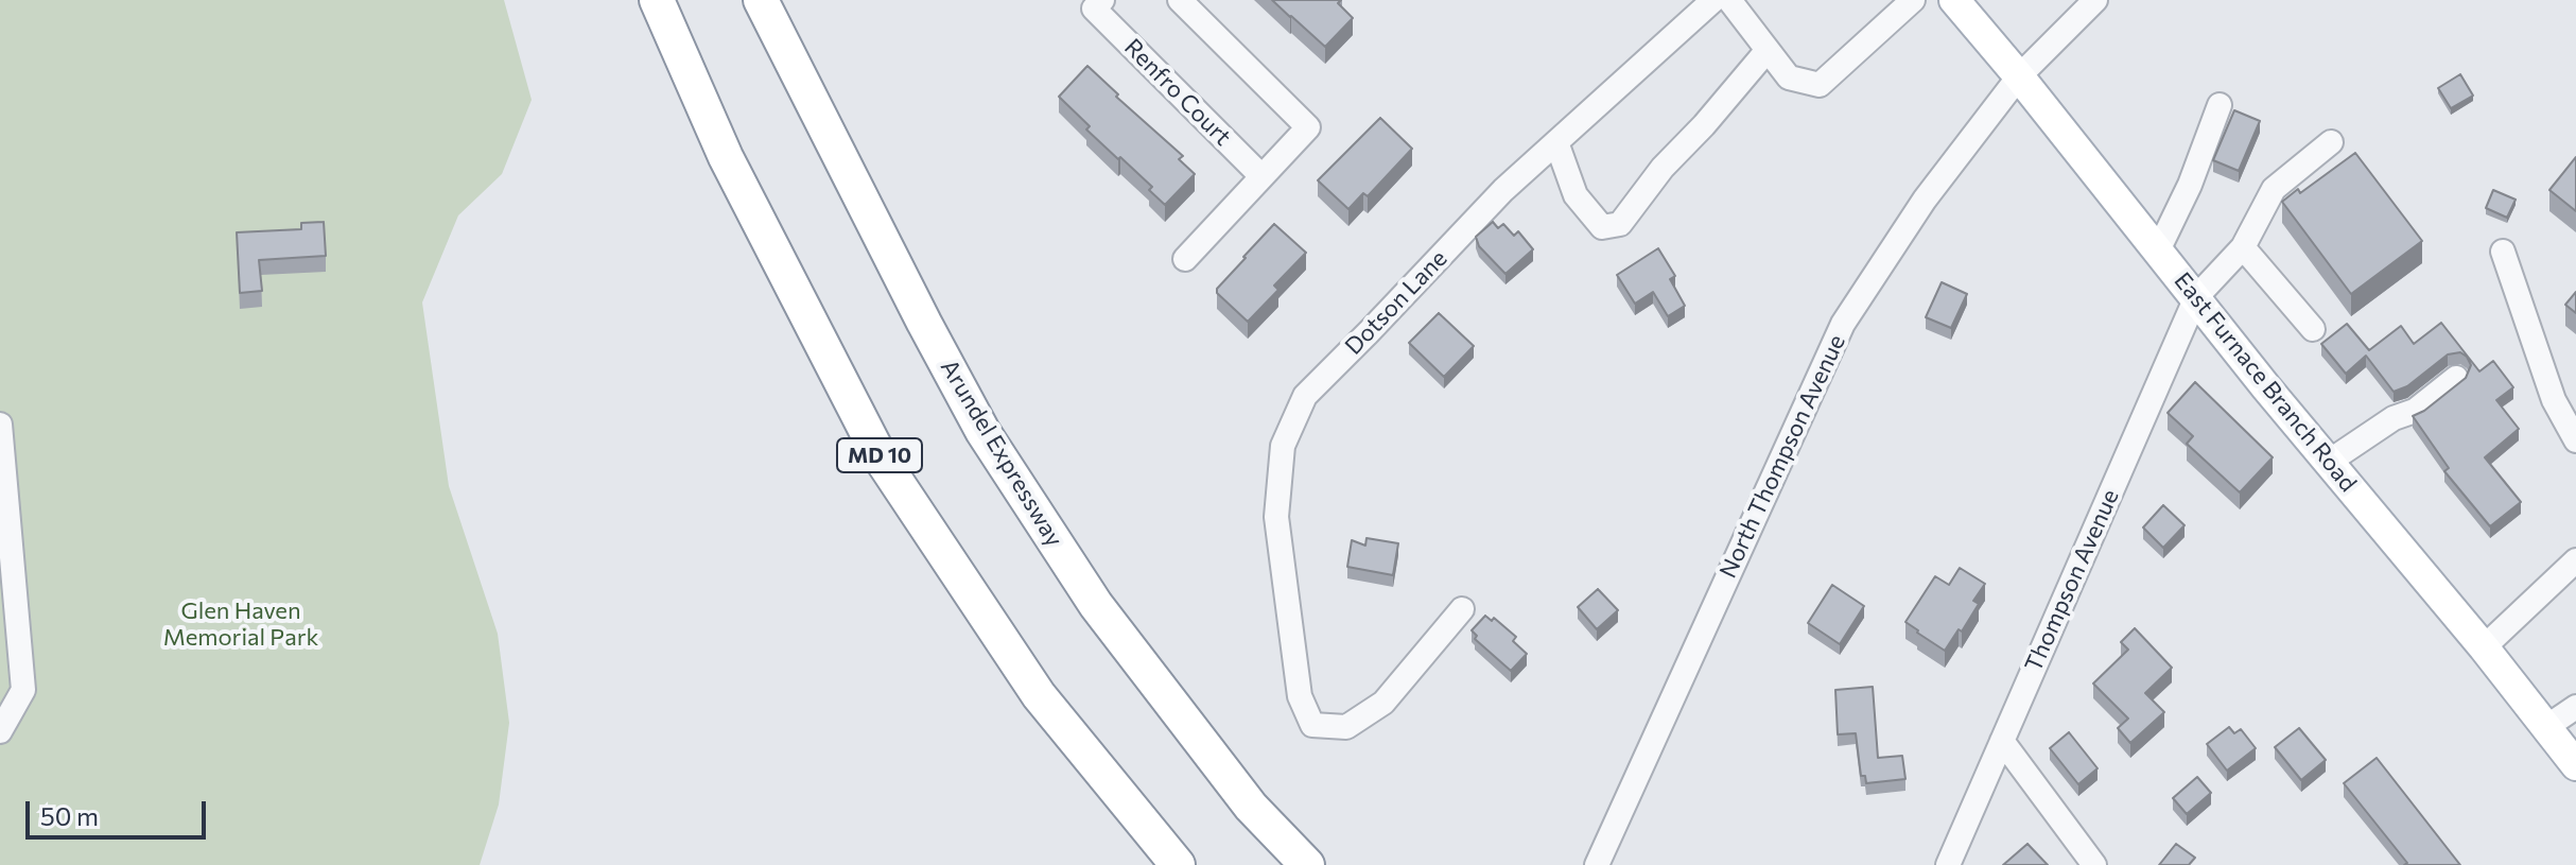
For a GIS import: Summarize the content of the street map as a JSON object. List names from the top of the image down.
{
  "streets": {
    "highway": ["Arundel Expressway", "MD 10"],
    "main road": ["East Furnace Branch Road"],
    "street": [
      "Renfro Court",
      "Dotson Lane",
      "North Thompson Avenue",
      "Thompson Avenue"
    ]
  },
  "crossings": [
    ["East Furnace Branch Road", "North Thompson Avenue"],
    ["East Furnace Branch Road", "Thompson Avenue"]
  ],
  "parks": ["Glen Haven Memorial Park"],
  "scale_bar": "50 m"
}
